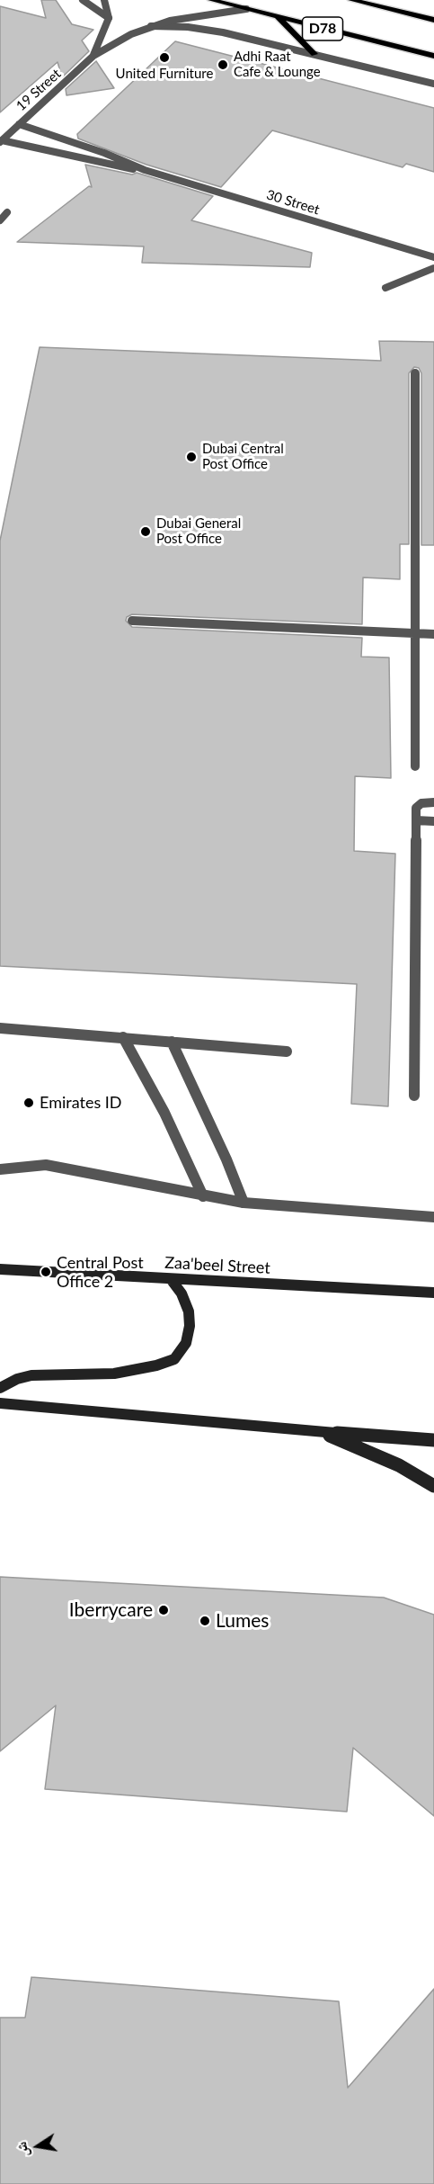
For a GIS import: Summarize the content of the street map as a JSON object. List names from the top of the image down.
{
  "streets": {
    "main road": ["D78", "Zaa'beel Street"],
    "street": ["19 Street", "30 Street"]
  },
  "crossings": [
    ["D78", "19 Street"],
    ["19 Street", "30 Street"]
  ],
  "places": [
    "United Furniture",
    "Adhi Raat Cafe & Lounge",
    "Dubai Central Post Office",
    "Dubai General Post Office",
    "Emirates ID",
    "Central Post Office 2",
    "Iberrycare",
    "Lumes"
  ],
  "north": "left"
}
